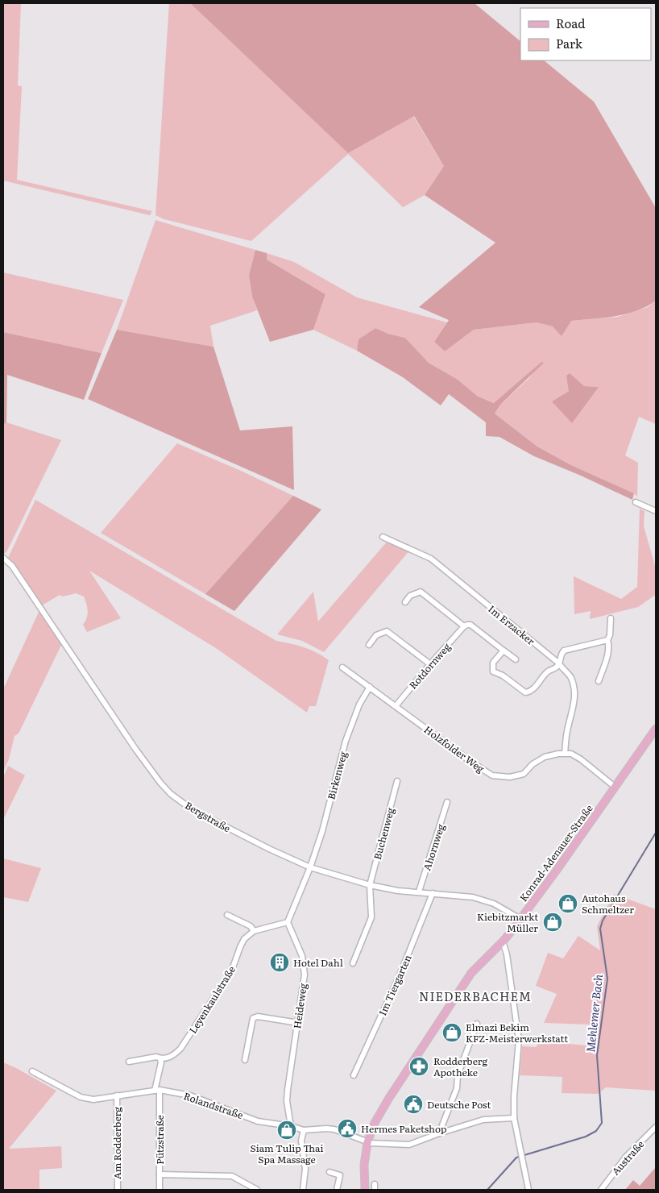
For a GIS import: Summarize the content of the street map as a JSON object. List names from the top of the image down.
{
  "streets": {
    "main road": ["Konrad-Adenauer-Straße"],
    "street": [
      "Im Erzacker",
      "Rotdornweg",
      "Holzfolder Weg",
      "Birkenweg",
      "Bergstraße",
      "Buchenweg",
      "Ahornweg",
      "Im Tiergarten",
      "Leyenkaulstraße",
      "Heideweg",
      "Rolandstraße",
      "Pützstraße",
      "Am Rodderberg",
      "Austraße"
    ]
  },
  "crossings": [
    ["Im Erzacker", "Holzfolder Weg"],
    ["Rotdornweg", "Holzfolder Weg"],
    ["Holzfolder Weg", "Birkenweg"],
    ["Birkenweg", "Bergstraße"],
    ["Bergstraße", "Buchenweg"],
    ["Bergstraße", "Ahornweg"],
    ["Bergstraße", "Konrad-Adenauer-Straße"],
    ["Bergstraße", "Im Tiergarten"],
    ["Heideweg", "Rolandstraße"],
    ["Rolandstraße", "Pützstraße"],
    ["Rolandstraße", "Am Rodderberg"]
  ],
  "districts": ["NIEDERBACHEM"],
  "water": ["Mehlemer Bach"],
  "places": {
    "shop": [
      "Autohaus Schmeltzer",
      "Kiebitzmarkt Müller",
      "Elmazi Bekim KFZ-Meisterwerkstatt",
      "Siam Tulip Thai Spa Massage"
    ],
    "building": ["Hotel Dahl"],
    "pharmacy": ["Rodderberg Apotheke"],
    "public building": ["Deutsche Post", "Hermes Paketshop"]
  },
  "legend": ["Road", "Park"]
}
